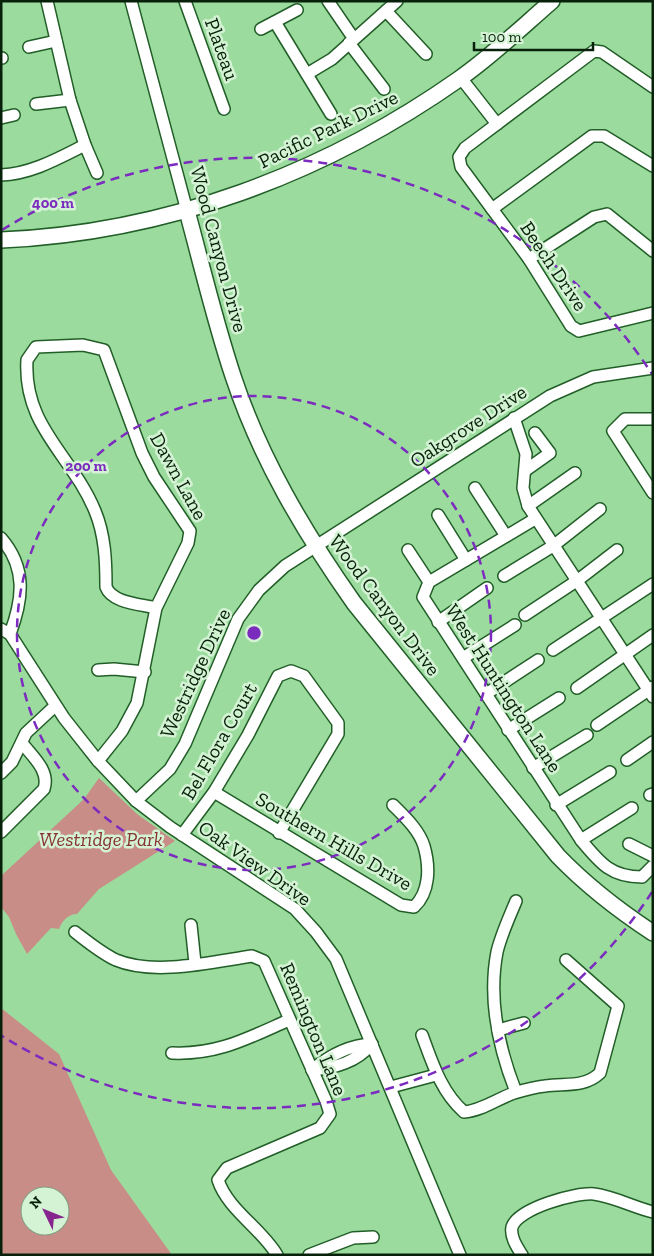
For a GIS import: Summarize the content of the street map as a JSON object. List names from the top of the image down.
{
  "streets": {
    "main road": ["Pacific Park Drive", "Wood Canyon Drive"],
    "street": [
      "Plateau",
      "Beech Drive",
      "Oakgrove Drive",
      "Dawn Lane",
      "Westridge Drive",
      "West Huntington Lane",
      "Bel Flora Court",
      "Southern Hills Drive",
      "Oak View Drive",
      "Remington Lane"
    ]
  },
  "crossings": [
    ["Pacific Park Drive", "Wood Canyon Drive"],
    ["Wood Canyon Drive", "Oakgrove Drive"],
    ["Wood Canyon Drive", "Westridge Drive"],
    ["Oakgrove Drive", "Westridge Drive"],
    ["Dawn Lane", "Oak View Drive"],
    ["Westridge Drive", "Oak View Drive"],
    ["Bel Flora Court", "Southern Hills Drive"],
    ["Bel Flora Court", "Oak View Drive"]
  ],
  "parks": ["Westridge Park"],
  "scale_bar": "100 m",
  "north": "top left",
  "rings": ["400 m", "200 m"]
}
